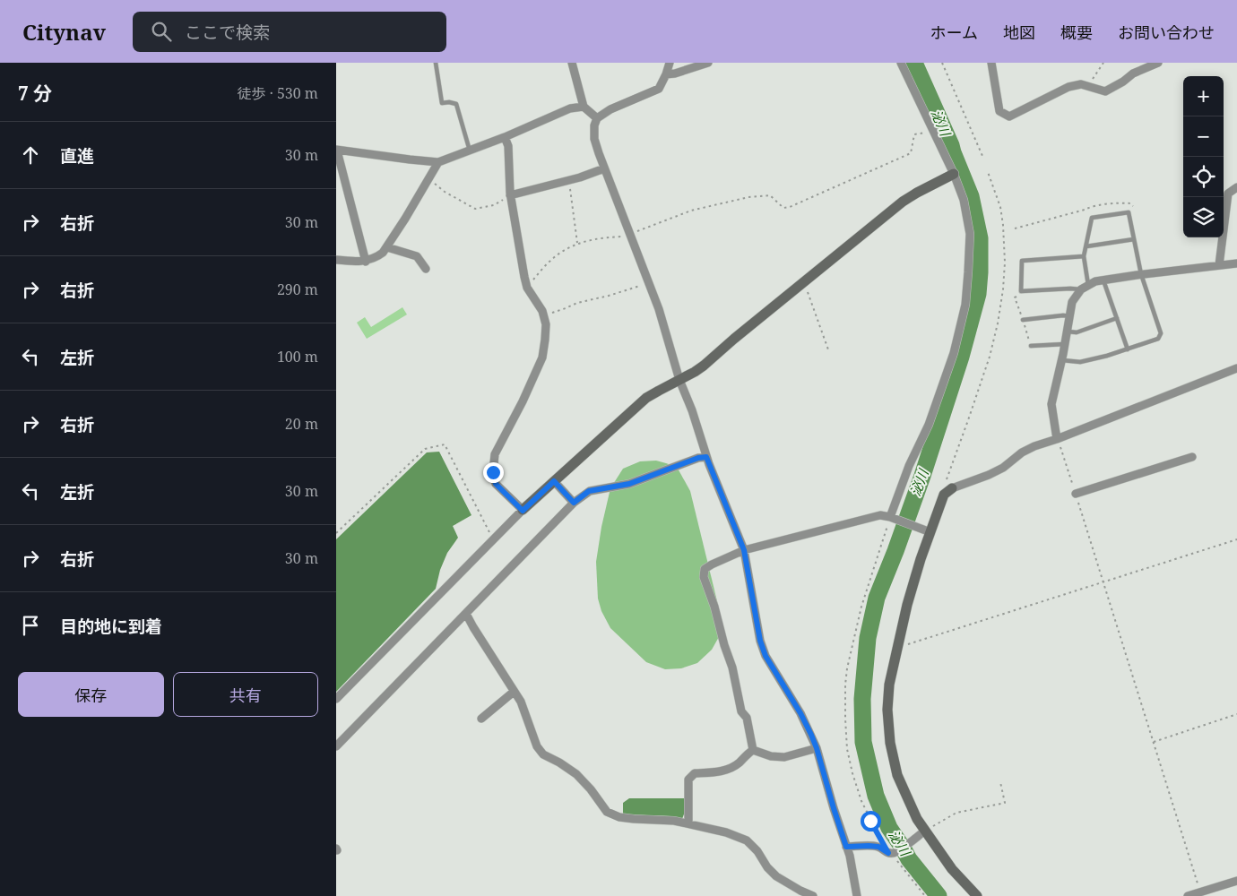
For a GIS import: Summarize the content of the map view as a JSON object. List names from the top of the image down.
{
  "water": ["泌川"],
  "page": {
    "header": "Citynav",
    "search": "ここで検索",
    "nav": [
      "ホーム",
      "地図",
      "概要",
      "お問い合わせ"
    ],
    "heading": ["7 分", "徒歩 · 530 m"],
    "map_buttons": ["+", "−"],
    "list": [
      ["直進", "30 m"],
      ["右折", "30 m"],
      ["右折", "290 m"],
      ["左折", "100 m"],
      ["右折", "20 m"],
      ["左折", "30 m"],
      ["右折", "30 m"],
      "目的地に到着"
    ],
    "buttons": ["保存", "共有"]
  }
}
